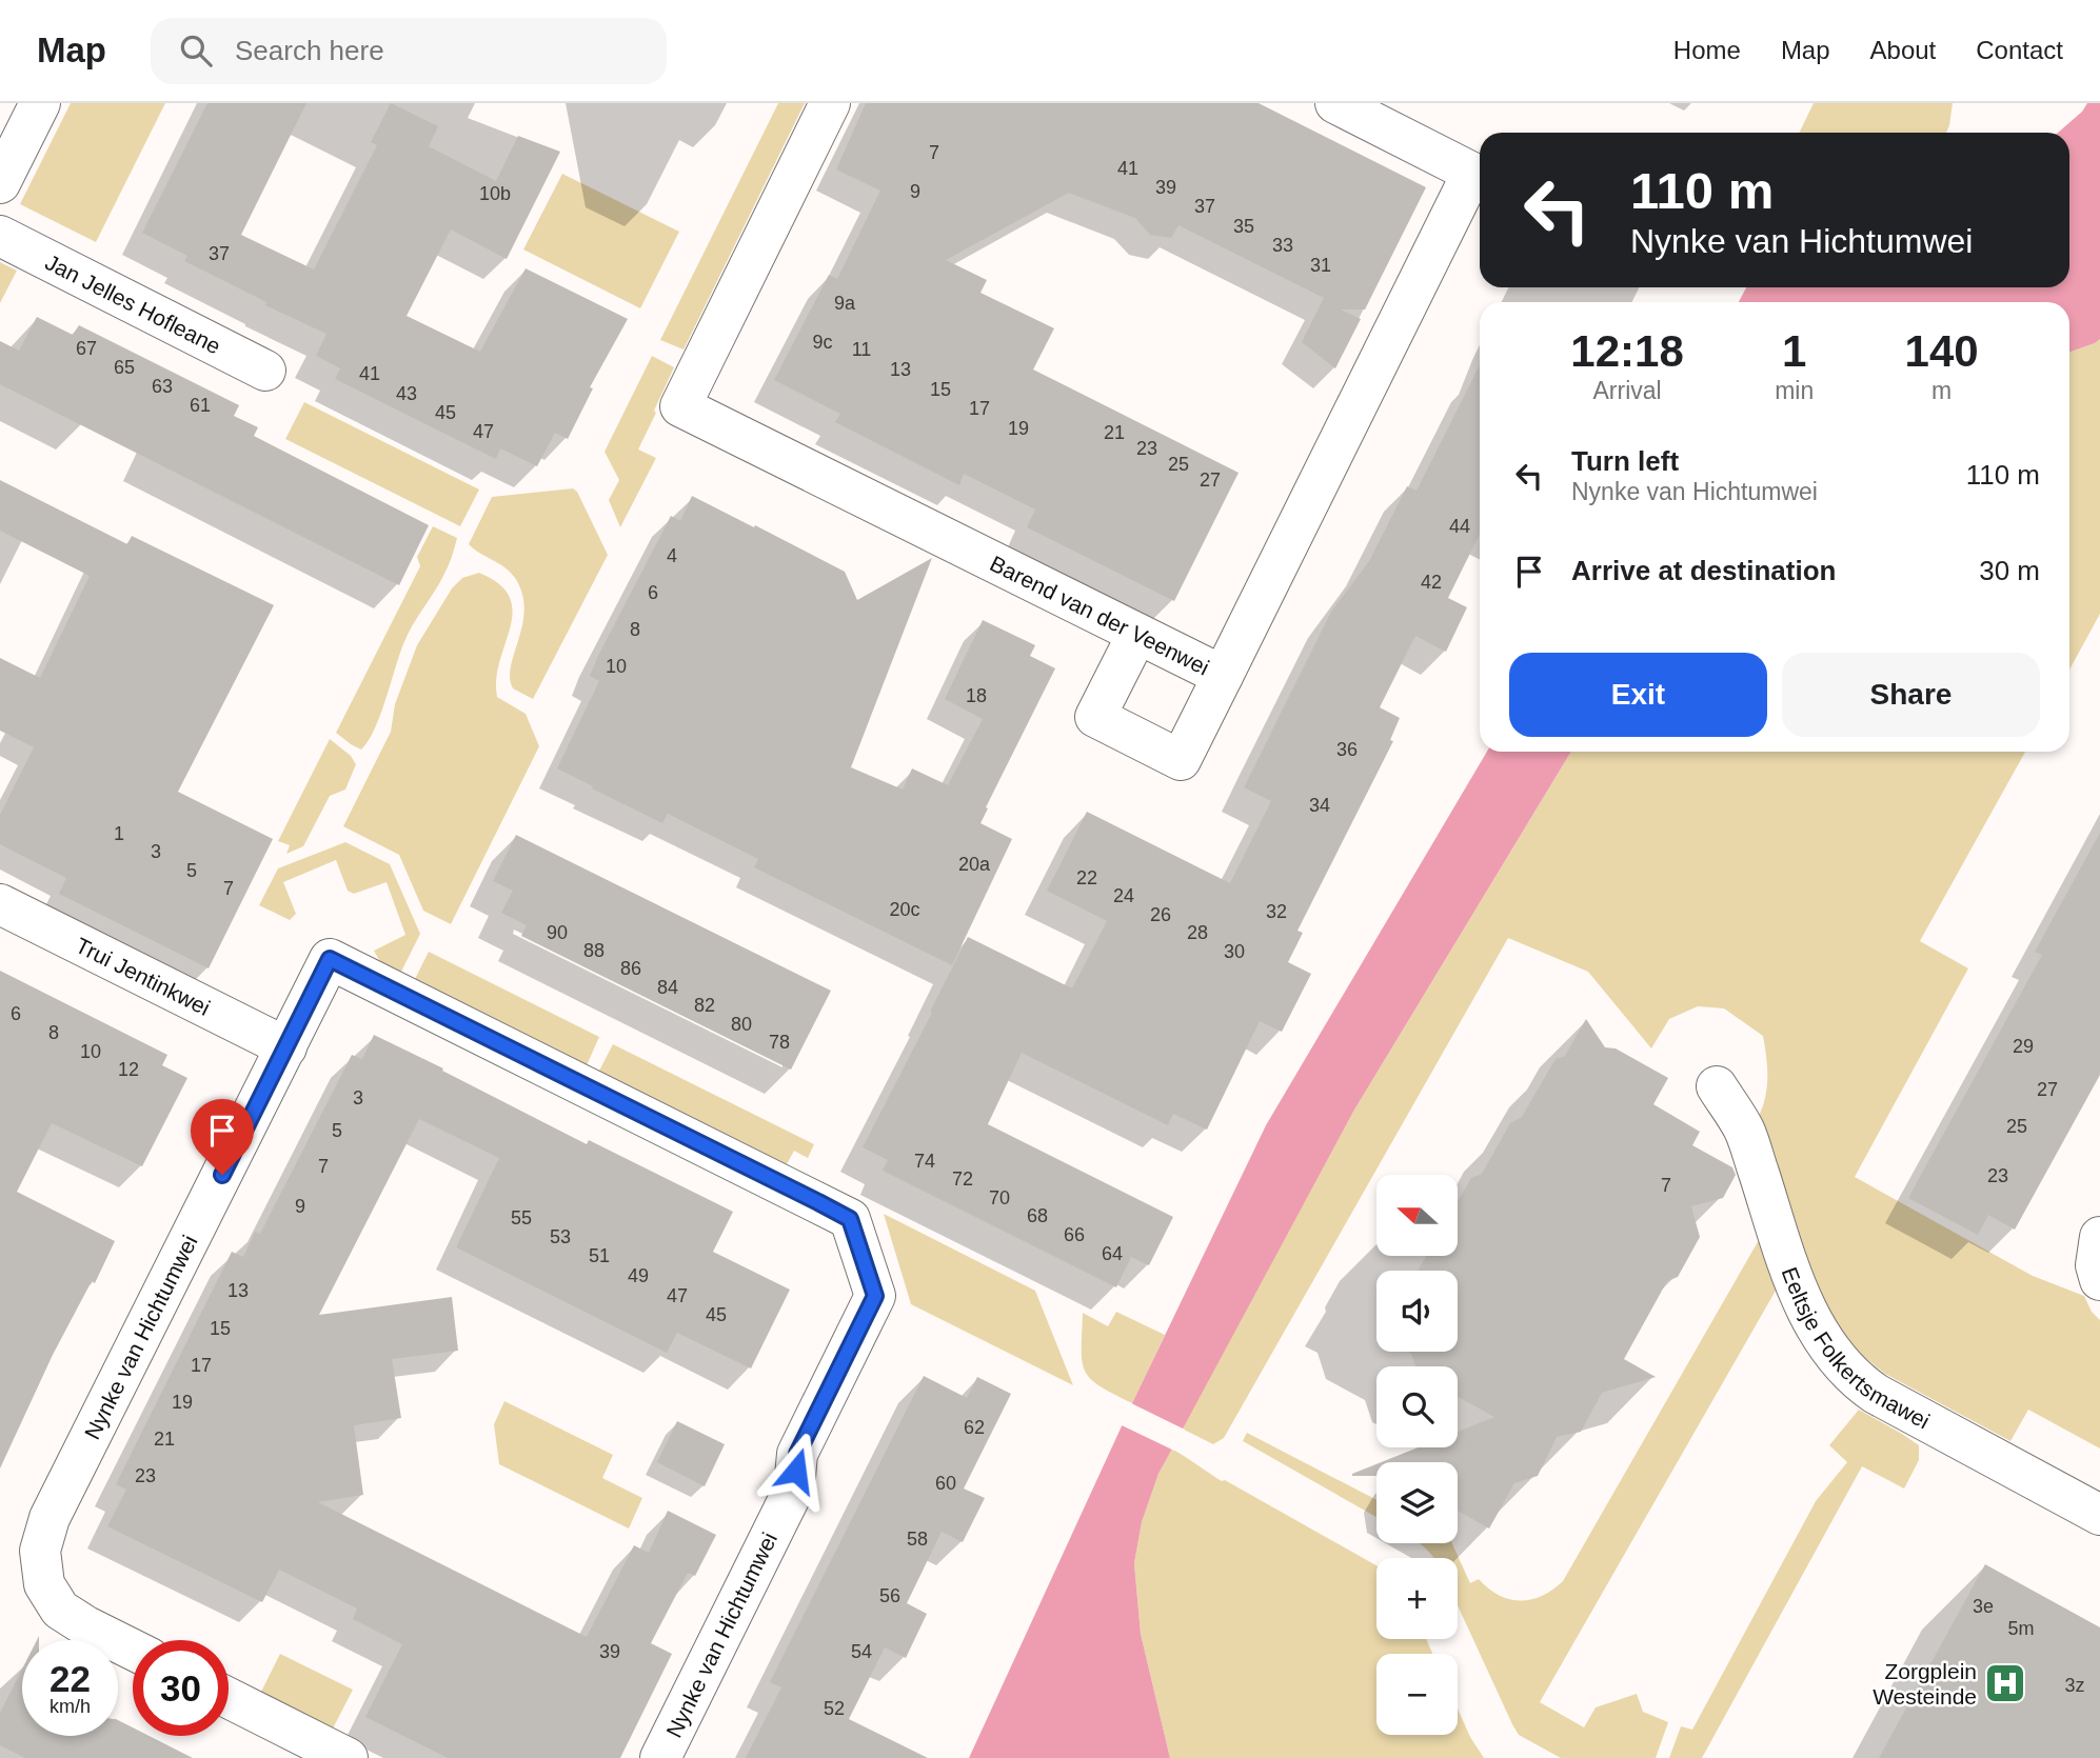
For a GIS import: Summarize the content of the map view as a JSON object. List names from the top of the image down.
{
  "streets": {
    "street": [
      "Jan Jelles Hofleane",
      "Barend van der Veenwei",
      "Trui Jentinkwei",
      "Nynke van Hichtumwei",
      "Eeltsje Folkertsmawei"
    ]
  },
  "crossings": [
    ["Trui Jentinkwei", "Nynke van Hichtumwei"]
  ],
  "places": {
    "hospital": ["Zorgplein Westeinde"]
  },
  "house_numbers": [
    "7",
    "41",
    "39",
    "9",
    "10b",
    "37",
    "35",
    "33",
    "37",
    "31",
    "9a",
    "9c",
    "67",
    "11",
    "65",
    "13",
    "41",
    "63",
    "15",
    "43",
    "61",
    "17",
    "45",
    "19",
    "47",
    "21",
    "23",
    "25",
    "27",
    "44",
    "4",
    "42",
    "6",
    "8",
    "10",
    "18",
    "36",
    "34",
    "1",
    "3",
    "20a",
    "5",
    "22",
    "7",
    "24",
    "20c",
    "32",
    "26",
    "90",
    "28",
    "88",
    "30",
    "86",
    "84",
    "82",
    "6",
    "80",
    "8",
    "78",
    "29",
    "10",
    "12",
    "27",
    "3",
    "25",
    "5",
    "74",
    "7",
    "23",
    "72",
    "7",
    "70",
    "9",
    "68",
    "55",
    "66",
    "53",
    "64",
    "51",
    "49",
    "13",
    "47",
    "45",
    "15",
    "17",
    "19",
    "62",
    "21",
    "23",
    "60",
    "58",
    "56",
    "3e",
    "5m",
    "39",
    "54",
    "3z",
    "52"
  ],
  "north": "left",
  "page": {
    "header": "Map",
    "search": "Search here",
    "nav": [
      "Home",
      "Map",
      "About",
      "Contact"
    ],
    "turn": ["110 m", "Nynke van Hichtumwei"],
    "eta": [
      "12:18",
      "Arrival",
      "1",
      "min",
      "140",
      "m"
    ],
    "list": [
      {
        "name": "Turn left",
        "note": "Nynke van Hichtumwei",
        "value": "110 m"
      },
      {
        "name": "Arrive at destination",
        "value": "30 m"
      }
    ],
    "buttons": ["Exit", "Share"],
    "map_buttons": ["+", "−"],
    "speed": "22 km/h",
    "limit": "30"
  }
}
